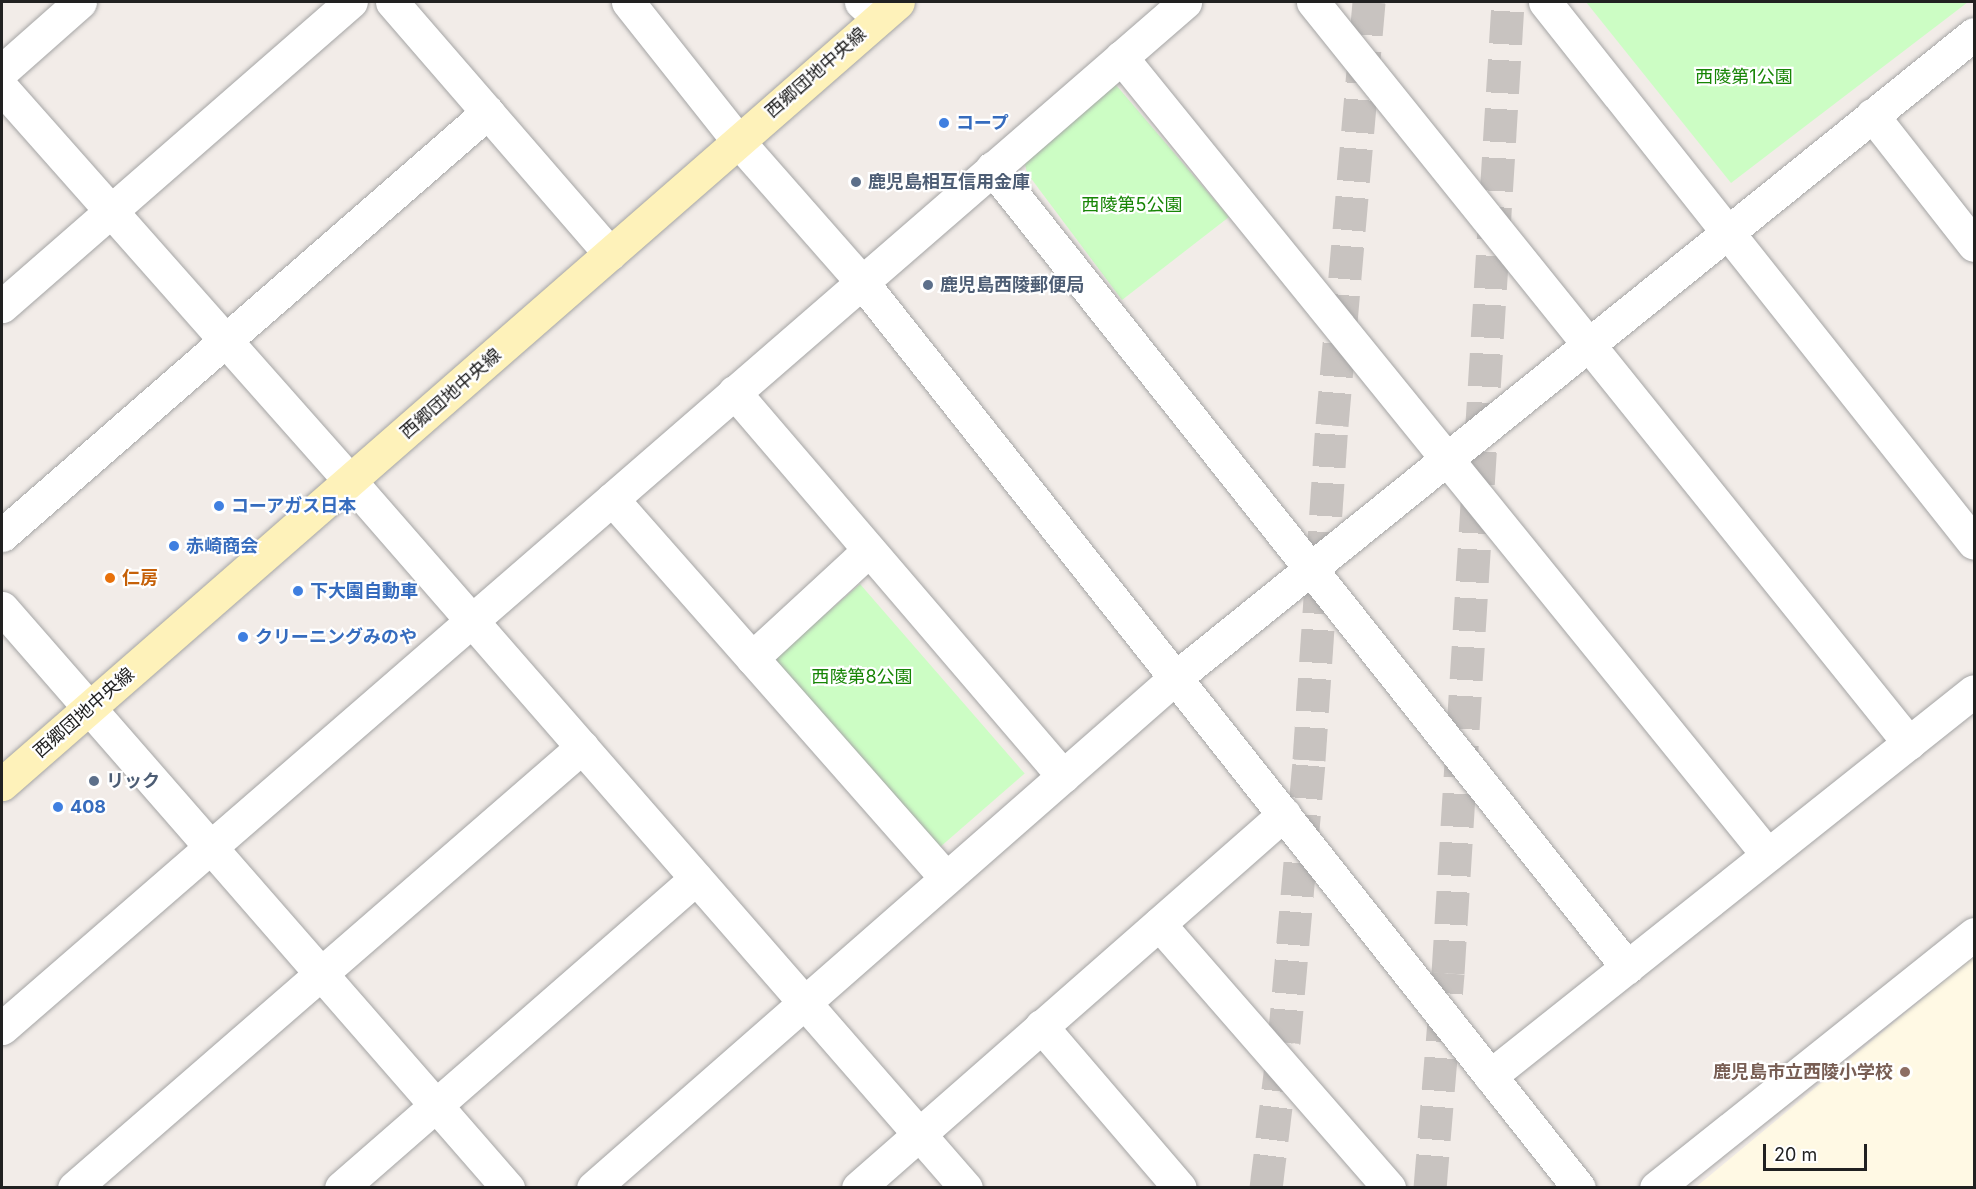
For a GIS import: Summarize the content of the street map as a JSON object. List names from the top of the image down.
{
  "streets": {
    "street": ["西郷団地中央線"]
  },
  "parks": ["西陵第1公園", "西陵第5公園", "西陵第8公園"],
  "places": [
    "コープ",
    "鹿児島相互信用金庫",
    "鹿児島西陵郵便局",
    "コーアガス日本",
    "赤崎商会",
    "仁房",
    "下大園自動車",
    "クリーニングみのや",
    "リック",
    "408",
    "鹿児島市立西陵小学校"
  ],
  "scale_bar": "20 m"
}
